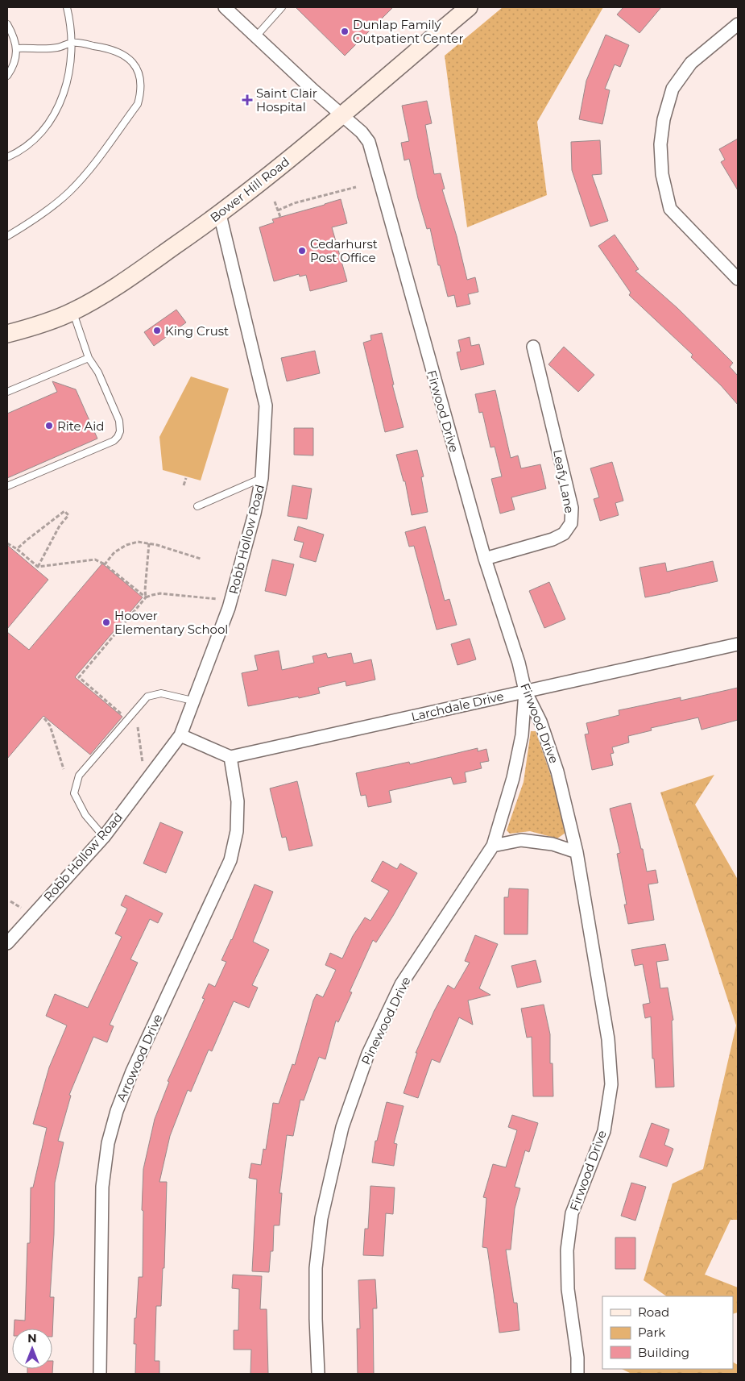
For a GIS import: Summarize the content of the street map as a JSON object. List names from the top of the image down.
{
  "streets": {
    "main road": ["Bower Hill Road"],
    "street": [
      "Firwood Drive",
      "Leafy Lane",
      "Robb Hollow Road",
      "Larchdale Drive",
      "Pinewood Drive",
      "Arrowood Drive"
    ]
  },
  "crossings": [
    ["Bower Hill Road", "Firwood Drive"],
    ["Bower Hill Road", "Robb Hollow Road"],
    ["Firwood Drive", "Leafy Lane"],
    ["Firwood Drive", "Larchdale Drive"],
    ["Firwood Drive", "Pinewood Drive"],
    ["Larchdale Drive", "Pinewood Drive"],
    ["Larchdale Drive", "Arrowood Drive"]
  ],
  "places": {
    "other": [
      "Dunlap Family Outpatient Center",
      "Cedarhurst Post Office",
      "King Crust",
      "Rite Aid",
      "Hoover Elementary School"
    ],
    "health": ["Saint Clair Hospital"]
  },
  "legend": ["Road", "Park", "Building"],
  "north": "top"
}
